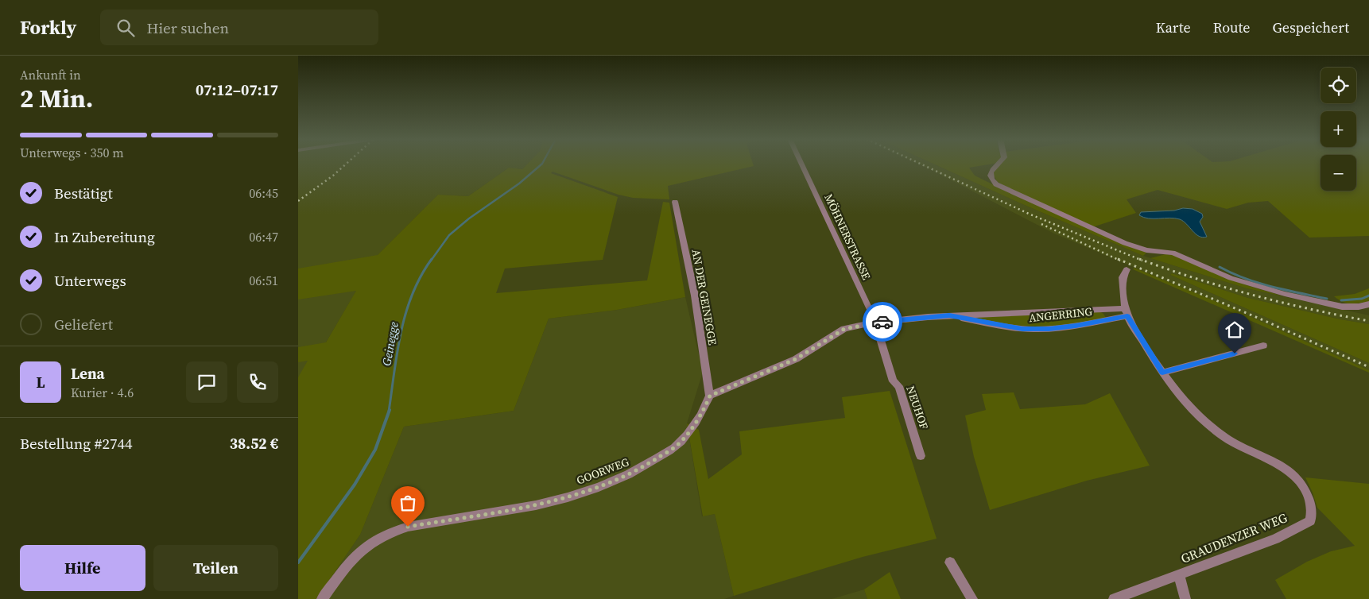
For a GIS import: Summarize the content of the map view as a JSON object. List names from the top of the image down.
{
  "streets": {
    "street": [
      "MÖHNERSTRASSE",
      "AN DER GEINEGGE",
      "ANGERRING",
      "NEUHOF",
      "GOORWEG",
      "GRAUDENZER WEG"
    ]
  },
  "crossings": [
    ["MÖHNERSTRASSE", "ANGERRING"],
    ["MÖHNERSTRASSE", "NEUHOF"],
    ["AN DER GEINEGGE", "GOORWEG"],
    ["ANGERRING", "NEUHOF"],
    ["ANGERRING", "GRAUDENZER WEG"]
  ],
  "water": ["Geinegge"],
  "page": {
    "header": "Forkly",
    "search": "Hier suchen",
    "nav": ["Karte", "Route", "Gespeichert"],
    "heading": ["2 Min.", "Ankunft in", "07:12–07:17"],
    "panel": [
      "Lena",
      "Kurier · 4.6",
      "Bestellung #2744",
      "38.52 €"
    ],
    "map_buttons": ["+", "−"],
    "bar": "Unterwegs · 350 m",
    "list": [
      ["Bestätigt", "06:45"],
      ["In Zubereitung", "06:47"],
      ["Unterwegs", "06:51"],
      "Geliefert"
    ],
    "round": "L",
    "buttons": ["Hilfe", "Teilen"]
  }
}
